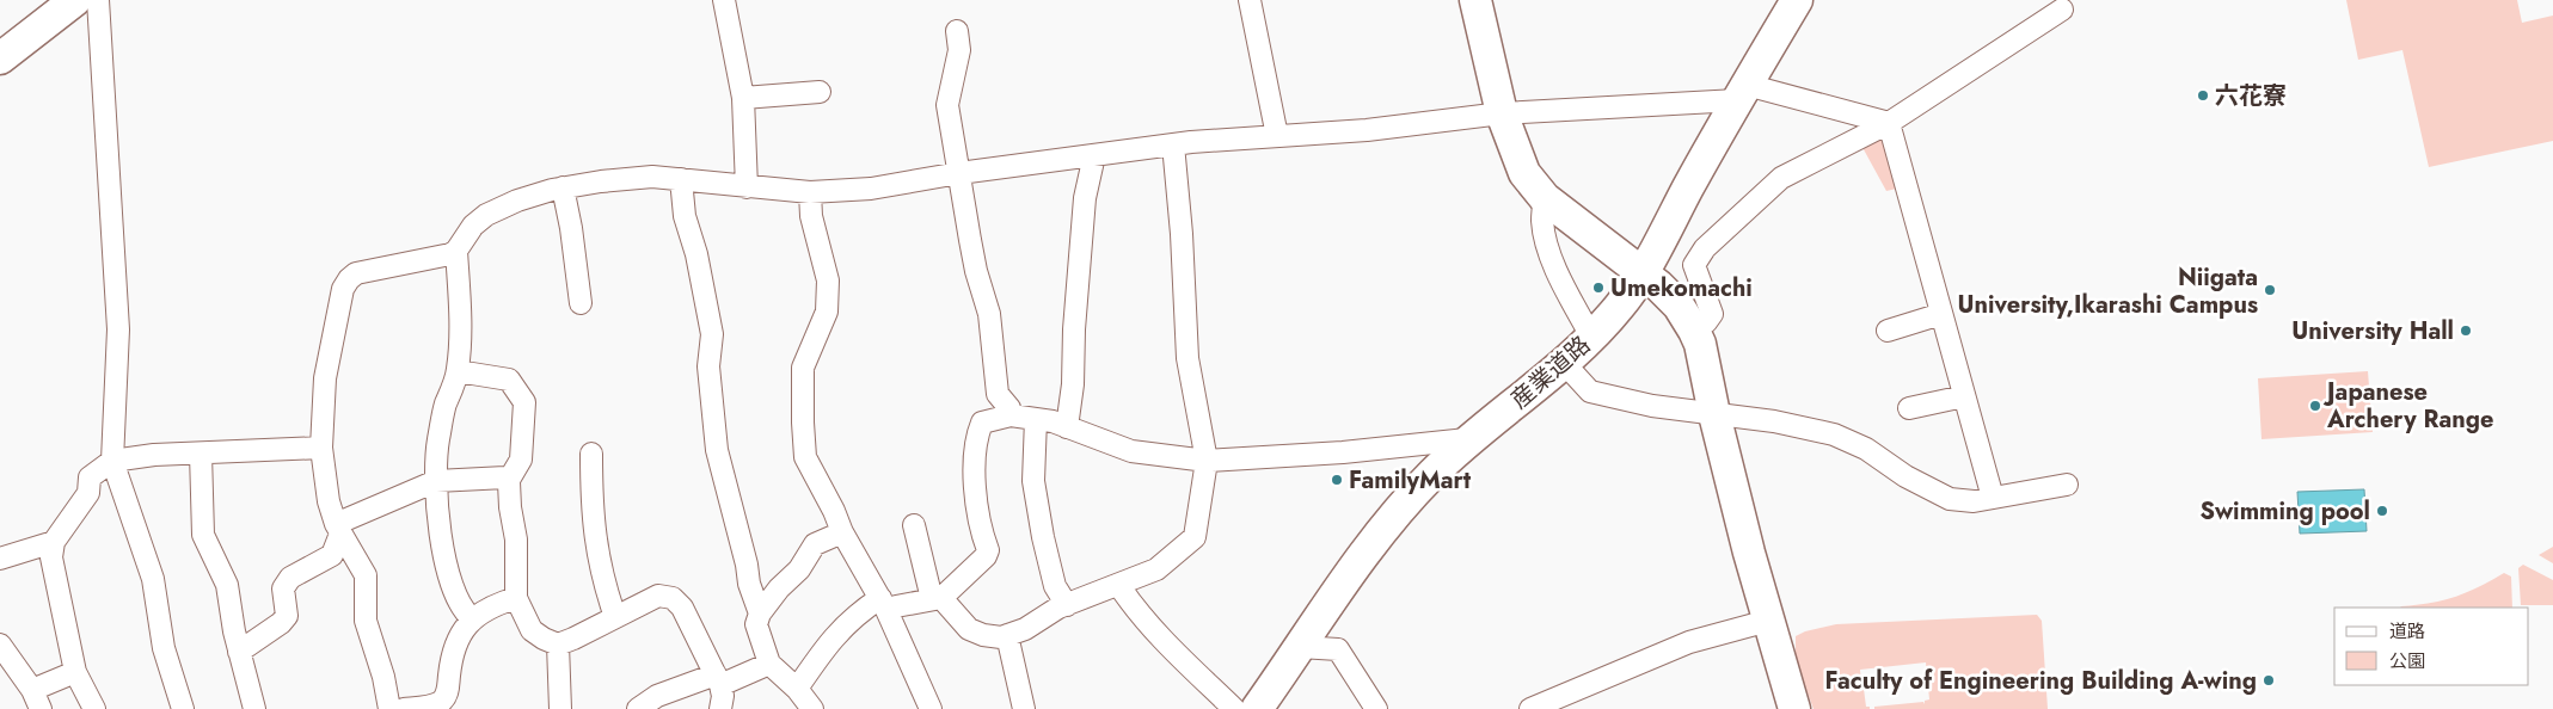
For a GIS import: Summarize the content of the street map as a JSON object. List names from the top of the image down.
{
  "streets": {
    "street": ["産業道路"]
  },
  "places": [
    "六花寮",
    "Umekomachi",
    "Niigata University,Ikarashi Campus",
    "University Hall",
    "Japanese Archery Range",
    "FamilyMart",
    "Swimming pool",
    "Faculty of Engineering Building A-wing"
  ],
  "legend": ["道路", "公園"]
}
